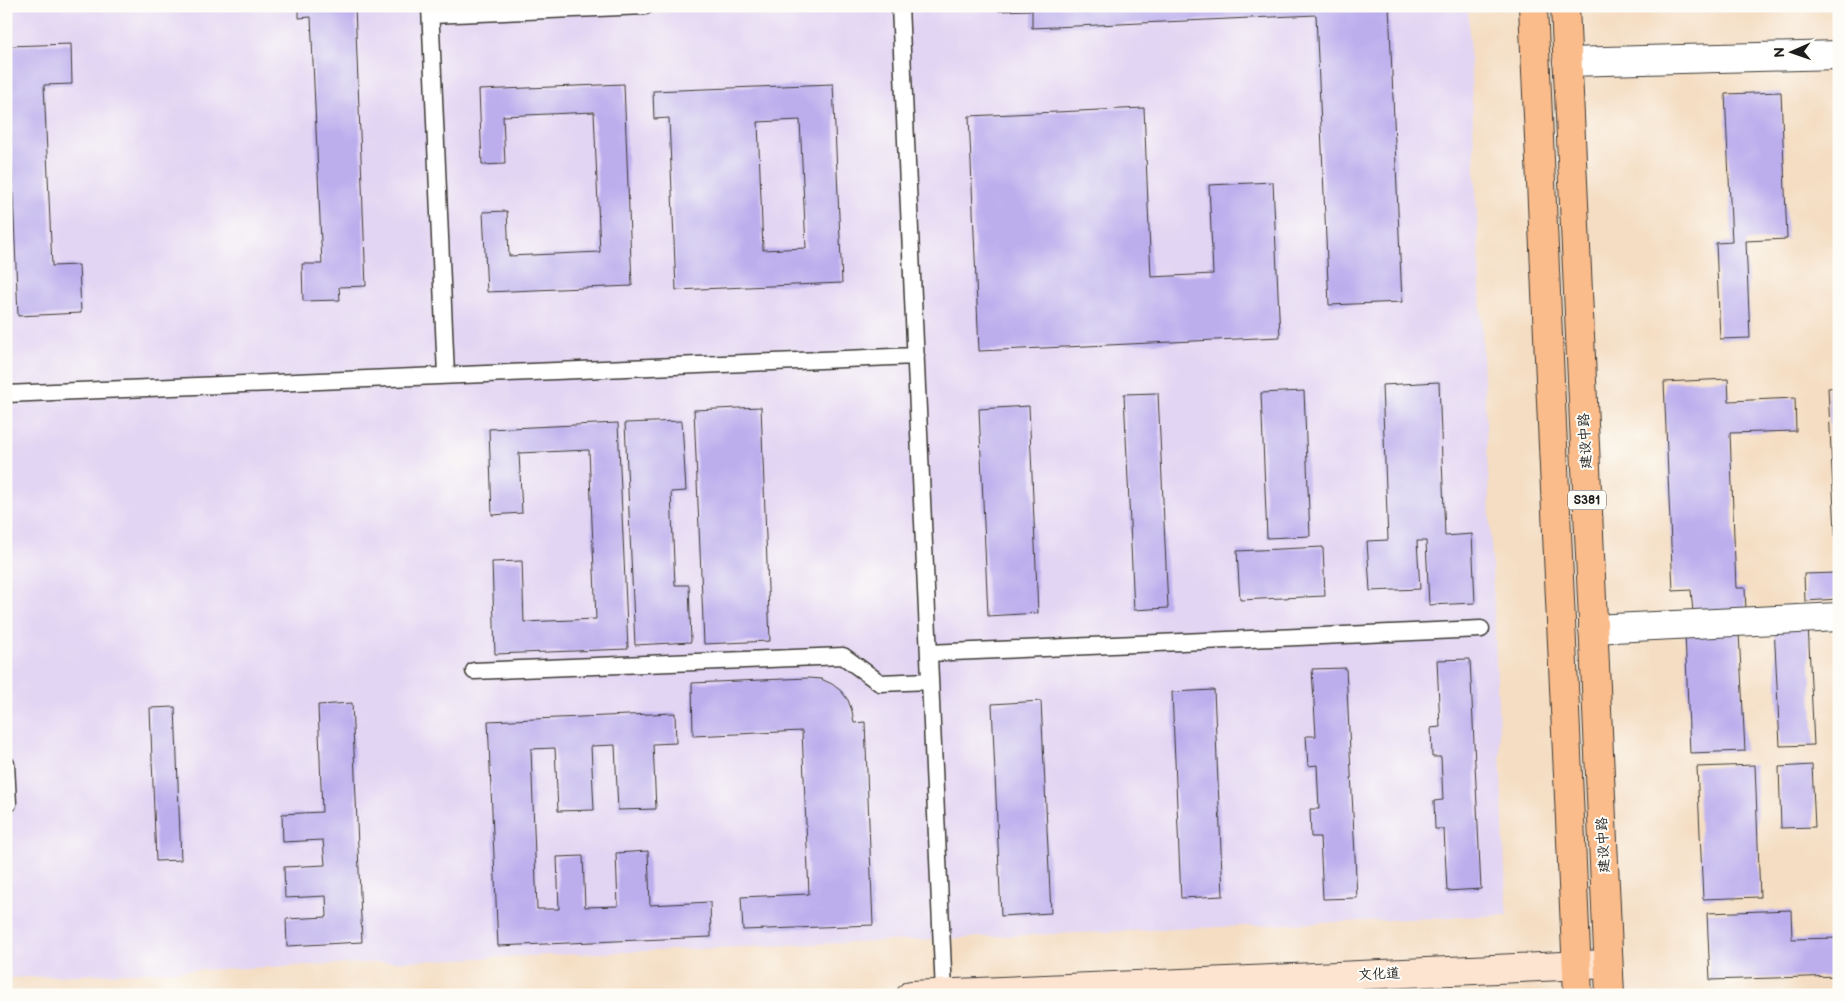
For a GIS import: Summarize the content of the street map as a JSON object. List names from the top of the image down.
{
  "streets": {
    "main road": ["建设中路", "S381", "文化道"]
  },
  "crossings": [
    ["建设中路", "文化道"],
    ["S381", "文化道"]
  ],
  "north": "left"
}
